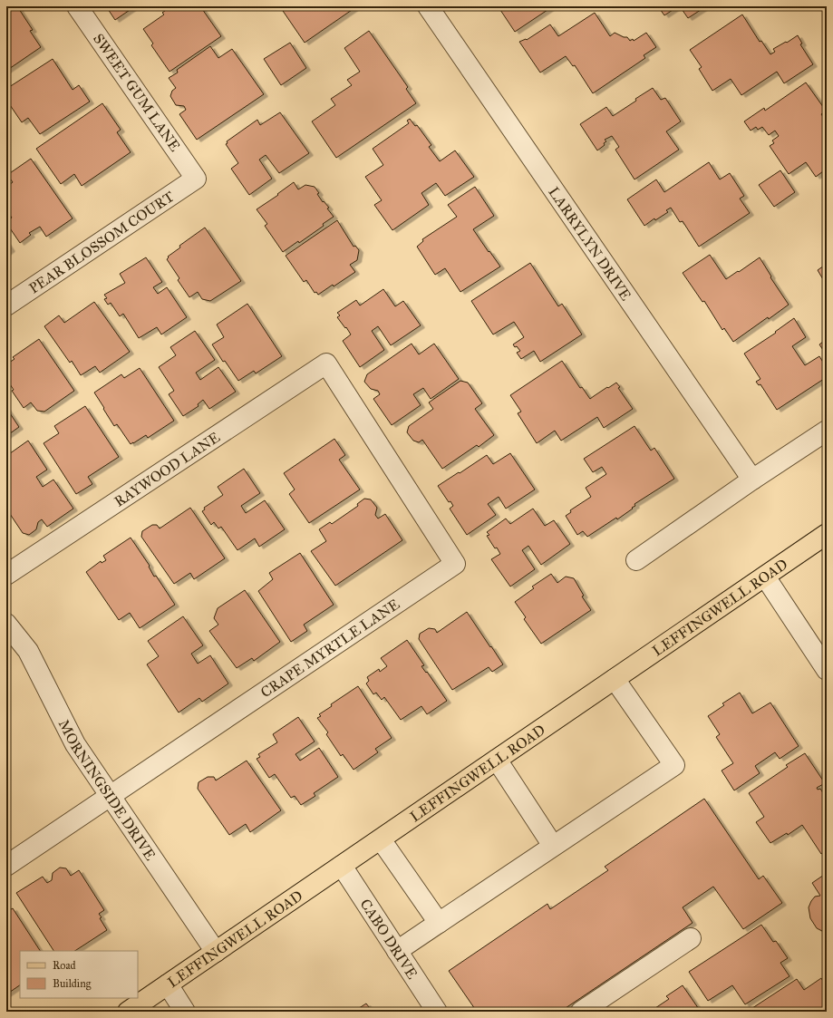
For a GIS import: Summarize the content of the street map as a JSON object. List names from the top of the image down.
{
  "streets": {
    "main road": ["LEFFINGWELL ROAD"],
    "street": [
      "SWEET GUM LANE",
      "PEAR BLOSSOM COURT",
      "LARRYLYN DRIVE",
      "RAYWOOD LANE",
      "CRAPE MYRTLE LANE",
      "MORNINGSIDE DRIVE",
      "CABO DRIVE"
    ]
  },
  "crossings": [
    ["SWEET GUM LANE", "PEAR BLOSSOM COURT"],
    ["RAYWOOD LANE", "CRAPE MYRTLE LANE"],
    ["LEFFINGWELL ROAD", "MORNINGSIDE DRIVE"],
    ["LEFFINGWELL ROAD", "CABO DRIVE"],
    ["CRAPE MYRTLE LANE", "MORNINGSIDE DRIVE"]
  ],
  "legend": ["Road", "Building"]
}
